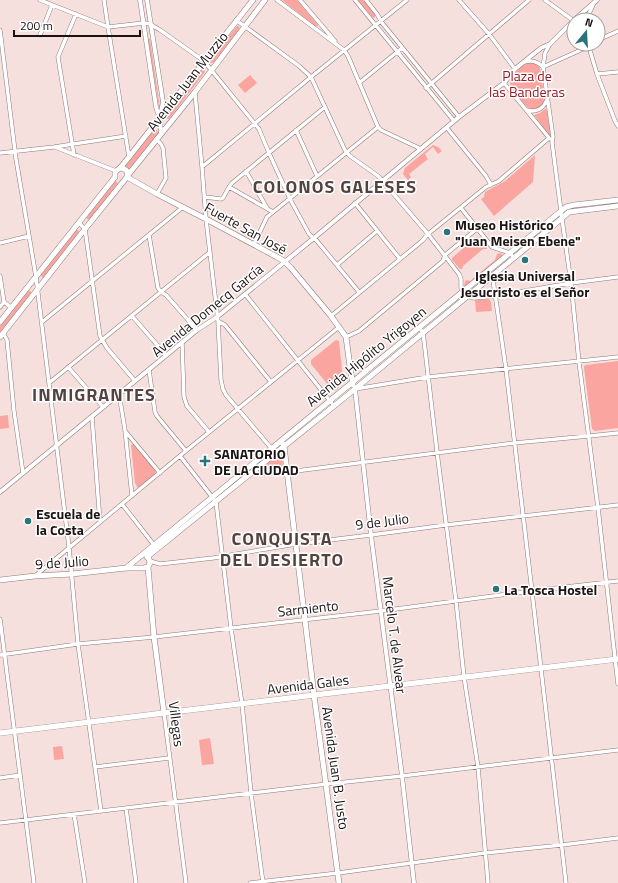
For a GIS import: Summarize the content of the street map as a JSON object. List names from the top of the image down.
{
  "streets": {
    "main road": [
      "Avenida Juan Muzzio",
      "Fuerte San José",
      "Avenida Hipólito Yrigoyen",
      "9 de Julio",
      "Avenida Gales",
      "Villegas",
      "Avenida Juan B. Justo"
    ],
    "street": ["Avenida Domecq García", "Sarmiento", "Marcelo T. de Alvear"]
  },
  "crossings": [
    ["Avenida Juan Muzzio", "Fuerte San José"],
    ["Fuerte San José", "Avenida Domecq García"],
    ["Fuerte San José", "Avenida Hipólito Yrigoyen"],
    ["Fuerte San José", "Marcelo T. de Alvear"],
    ["Avenida Hipólito Yrigoyen", "9 de Julio"],
    ["Avenida Hipólito Yrigoyen", "Marcelo T. de Alvear"],
    ["Avenida Hipólito Yrigoyen", "Villegas"],
    ["Avenida Hipólito Yrigoyen", "Avenida Juan B. Justo"],
    ["9 de Julio", "Marcelo T. de Alvear"],
    ["9 de Julio", "Villegas"],
    ["9 de Julio", "Avenida Juan B. Justo"],
    ["Sarmiento", "Marcelo T. de Alvear"],
    ["Sarmiento", "Villegas"],
    ["Sarmiento", "Avenida Juan B. Justo"],
    ["Marcelo T. de Alvear", "Avenida Gales"],
    ["Avenida Gales", "Villegas"],
    ["Avenida Gales", "Avenida Juan B. Justo"]
  ],
  "districts": ["COLONOS GALESES", "INMIGRANTES", "CONQUISTA DEL DESIERTO"],
  "parks": ["Plaza de las Banderas"],
  "places": {
    "other": [
      "Museo Histórico \"Juan Meisen Ebene\"",
      "Iglesia Universal Jesucristo es el Señor",
      "Escuela de la Costa",
      "La Tosca Hostel"
    ],
    "health": ["SANATORIO DE LA CIUDAD"]
  },
  "scale_bar": "200 m",
  "north": "top"
}
